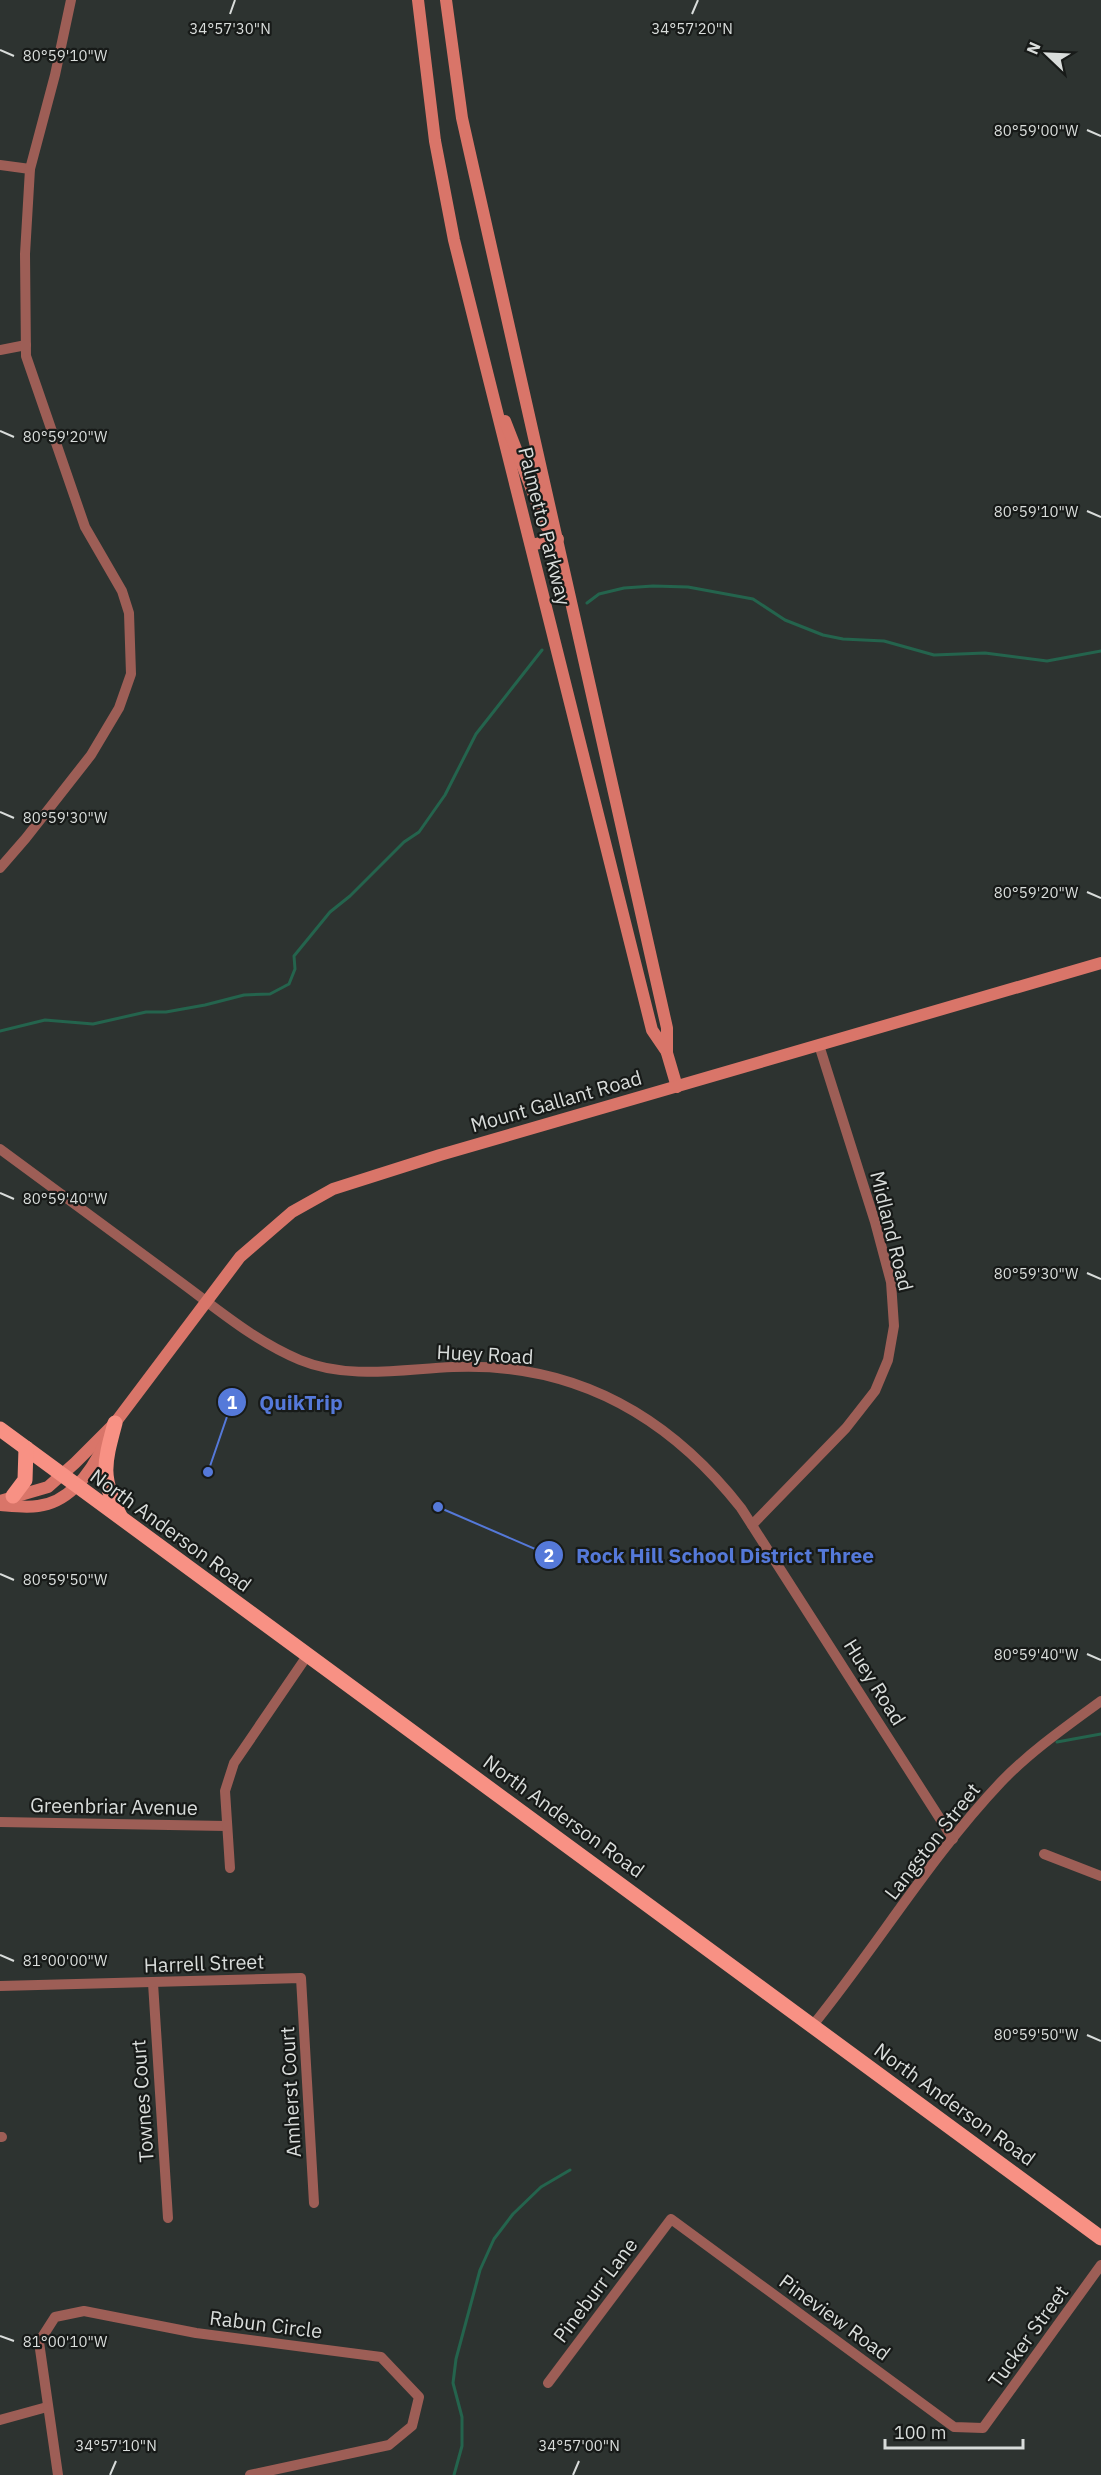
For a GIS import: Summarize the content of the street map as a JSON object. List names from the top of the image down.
{
  "streets": {
    "main road": ["North Anderson Road"],
    "street": [
      "Palmetto Parkway",
      "Mount Gallant Road",
      "Midland Road",
      "Huey Road",
      "Greenbriar Avenue",
      "Langston Street",
      "Harrell Street",
      "Amherst Court",
      "Townes Court",
      "Pineburr Lane",
      "Pineview Road",
      "Rabun Circle",
      "Tucker Street"
    ]
  },
  "crossings": [
    ["Palmetto Parkway", "Mount Gallant Road"],
    ["Mount Gallant Road", "Midland Road"],
    ["Mount Gallant Road", "Huey Road"],
    ["Mount Gallant Road", "North Anderson Road"],
    ["Midland Road", "Huey Road"],
    ["Huey Road", "Langston Street"],
    ["North Anderson Road", "Greenbriar Avenue"],
    ["North Anderson Road", "Langston Street"],
    ["Harrell Street", "Amherst Court"],
    ["Harrell Street", "Townes Court"],
    ["Pineburr Lane", "Pineview Road"],
    ["Pineview Road", "Tucker Street"]
  ],
  "places": ["QuikTrip", "Rock Hill School District Three"],
  "scale_bar": "100 m",
  "north": "top left",
  "coordinates": [
    "34°57'30\"N",
    "34°57'20\"N",
    "80°59'10\"W",
    "80°59'00\"W",
    "80°59'20\"W",
    "80°59'30\"W",
    "80°59'40\"W",
    "80°59'50\"W",
    "81°00'00\"W",
    "81°00'10\"W",
    "34°57'10\"N",
    "34°57'00\"N"
  ]
}
